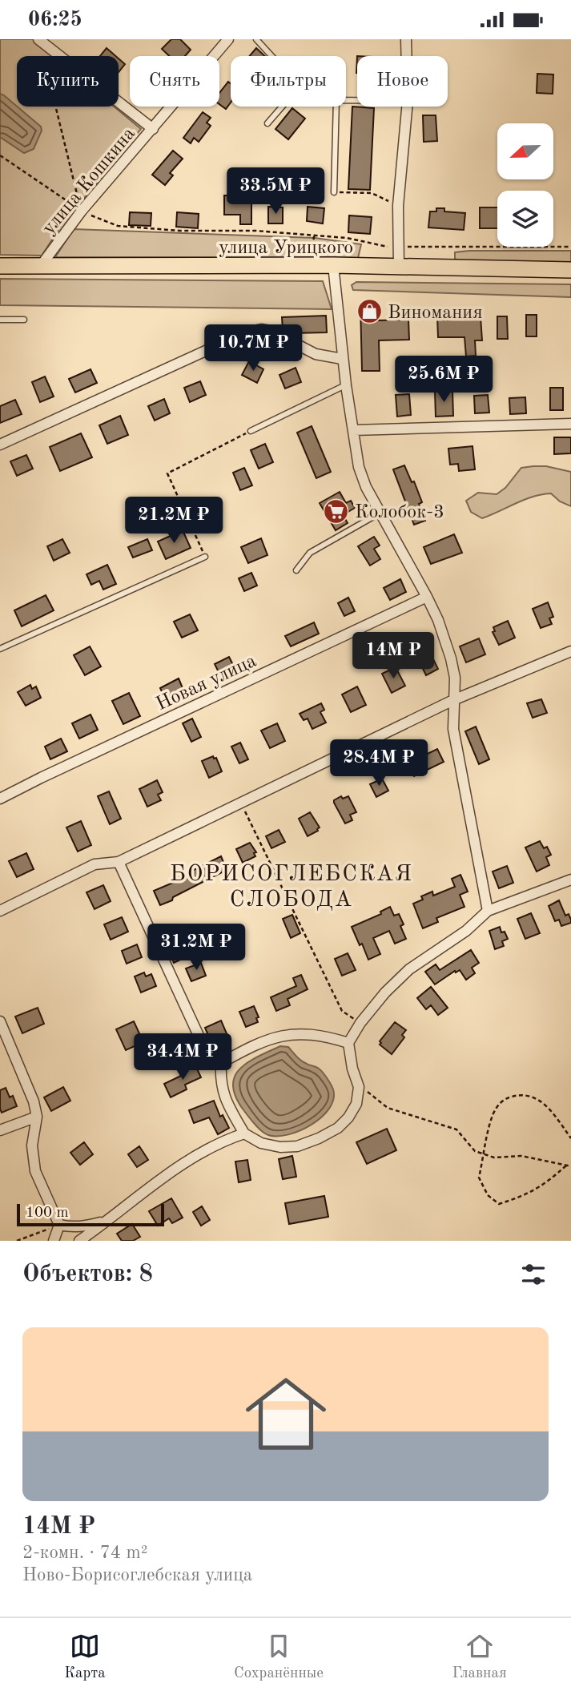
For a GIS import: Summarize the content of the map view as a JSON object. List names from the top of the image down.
{
  "streets": {
    "main road": ["улица Урицкого"],
    "street": ["улица Кошкина", "Новая улица"]
  },
  "crossings": [
    ["улица Кошкина", "улица Урицкого"]
  ],
  "districts": ["БОРИСОГЛЕБСКАЯ СЛОБОДА"],
  "places": {
    "shop": ["Виномания"],
    "supermarket": ["Колобок-3"]
  },
  "scale_bar": "100 m",
  "north": "left",
  "page": {
    "status": "06:25",
    "chip": [
      "Купить",
      "Снять",
      "Фильтры",
      "Новое"
    ],
    "price": [
      "33.5M ₽",
      "10.7M ₽",
      "25.6M ₽",
      "21.2M ₽",
      "14M ₽",
      "28.4M ₽",
      "31.2M ₽",
      "34.4M ₽"
    ],
    "scale": "100 m",
    "heading": "Объектов: 8",
    "list": [
      {
        "name": "14M ₽",
        "note": "2-комн. · 74 m² · Ново-Борисоглебская улица"
      }
    ],
    "tabs": ["Карта", "Сохранённые", "Главная"]
  }
}
